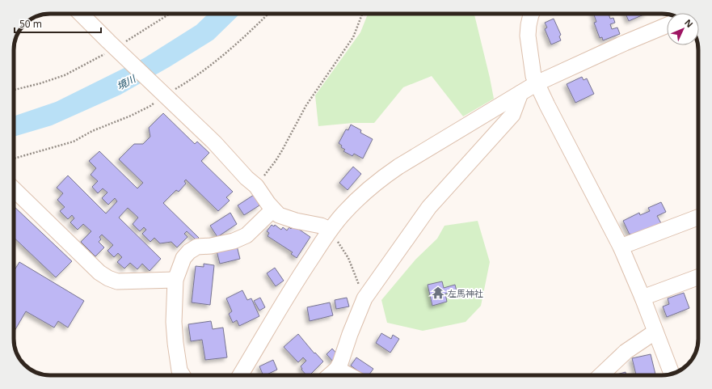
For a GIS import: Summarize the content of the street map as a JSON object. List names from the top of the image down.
{
  "water": ["境川"],
  "places": {
    "temple": ["左馬神社"]
  },
  "scale_bar": "50 m",
  "north": "top right"
}
